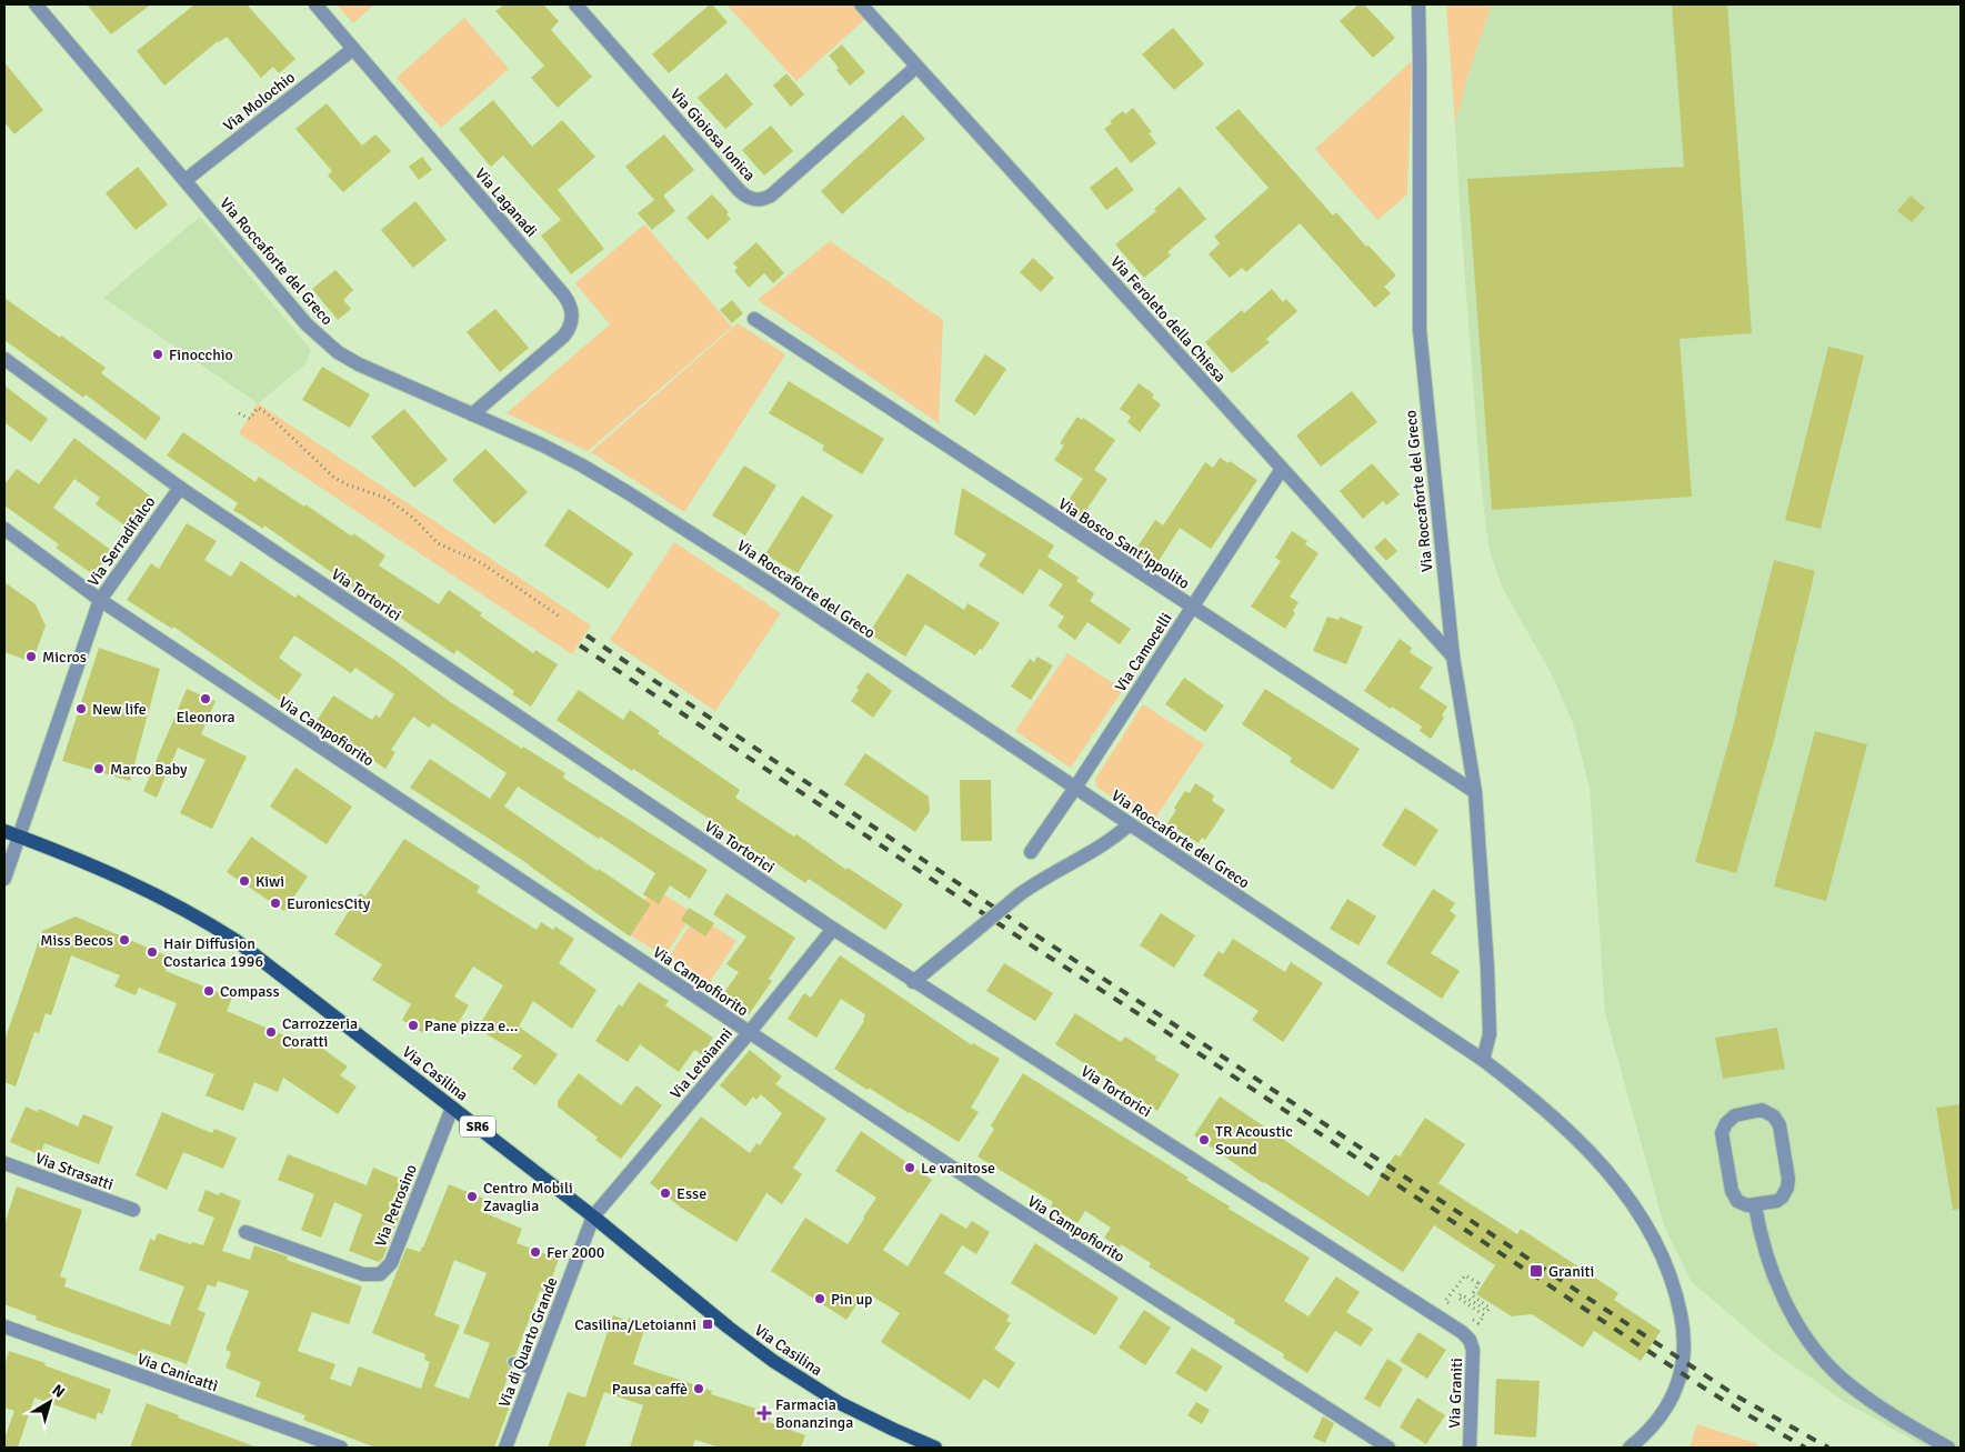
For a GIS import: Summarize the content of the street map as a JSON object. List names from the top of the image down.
{
  "streets": {
    "main road": ["Via Casilina", "SR6"],
    "street": [
      "Via Molochio",
      "Via Gioiosa Ionica",
      "Via Laganadi",
      "Via Roccaforte del Greco",
      "Via Feroleto della Chiesa",
      "Via Serradifalco",
      "Via Bosco Sant'Ippolito",
      "Via Tortorici",
      "Via Camocelli",
      "Via Campofiorito",
      "Via Letoianni",
      "Via Strasatti",
      "Via Petrosino",
      "Via di Quarto Grande",
      "Via Canicattì",
      "Via Graniti"
    ]
  },
  "crossings": [
    ["Via Molochio", "Via Laganadi"],
    ["Via Molochio", "Via Roccaforte del Greco"],
    ["Via Gioiosa Ionica", "Via Feroleto della Chiesa"],
    ["Via Laganadi", "Via Roccaforte del Greco"],
    ["Via Roccaforte del Greco", "Via Feroleto della Chiesa"],
    ["Via Roccaforte del Greco", "Via Bosco Sant'Ippolito"],
    ["Via Roccaforte del Greco", "Via Camocelli"],
    ["Via Feroleto della Chiesa", "Via Camocelli"],
    ["Via Serradifalco", "Via Tortorici"],
    ["Via Serradifalco", "Via Campofiorito"],
    ["Via Serradifalco", "Via Casilina"],
    ["Via Bosco Sant'Ippolito", "Via Camocelli"],
    ["Via Tortorici", "Via Letoianni"],
    ["Via Tortorici", "Via Graniti"],
    ["Via Campofiorito", "Via Letoianni"],
    ["Via Letoianni", "Via Casilina"],
    ["Via Letoianni", "Via di Quarto Grande"],
    ["Via Casilina", "Via Petrosino"],
    ["Via Casilina", "Via di Quarto Grande"]
  ],
  "places": {
    "other": [
      "Finocchio",
      "Micros",
      "Eleonora",
      "New life",
      "Marco Baby",
      "Kiwi",
      "EuronicsCity",
      "Miss Becos",
      "Hair Diffusion Costarica 1996",
      "Compass",
      "Pane pizza e...",
      "Carrozzeria Coratti",
      "TR Acoustic Sound",
      "Le vanitose",
      "Esse",
      "Centro Mobili Zavaglia",
      "Fer 2000",
      "Pin up",
      "Pausa caffè"
    ],
    "transit": ["Graniti", "Casilina/Letoianni"],
    "health": ["Farmacia Bonanzinga"]
  },
  "north": "top right"
}
